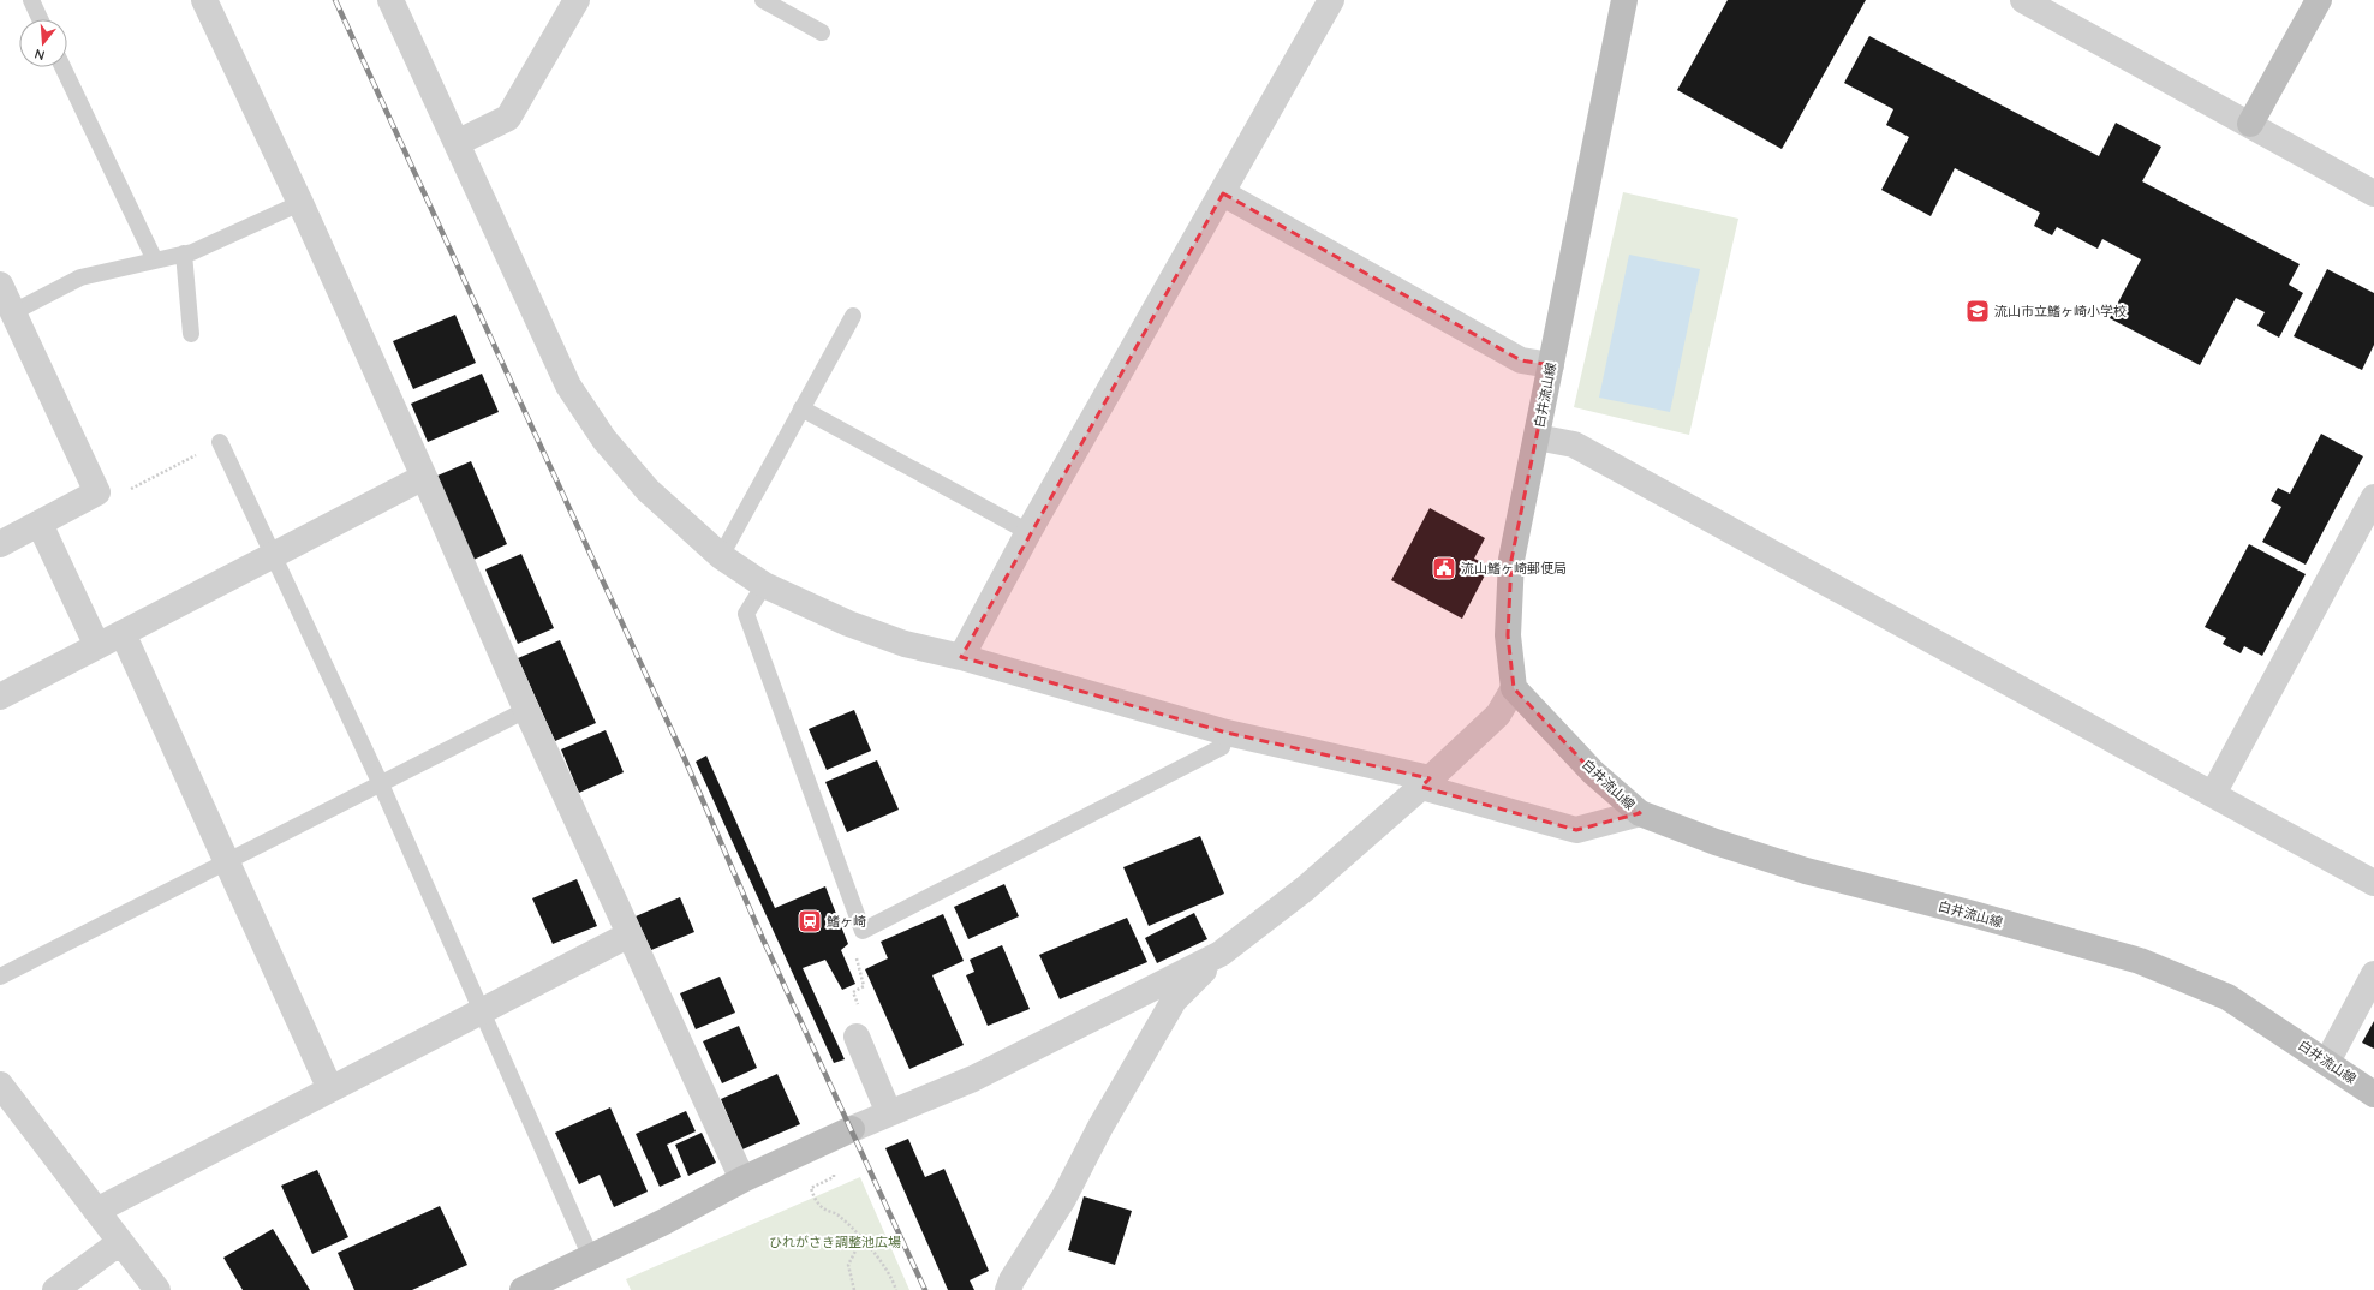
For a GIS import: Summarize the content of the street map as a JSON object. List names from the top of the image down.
{
  "streets": {
    "main road": ["白井流山線"]
  },
  "parks": ["ひれがさき調整池広場"],
  "places": {
    "school or university": ["流山市立鰭ヶ崎小学校"],
    "public building": ["流山鰭ヶ崎郵便局"],
    "station": ["鰭ヶ崎"]
  },
  "north": "bottom"
}
